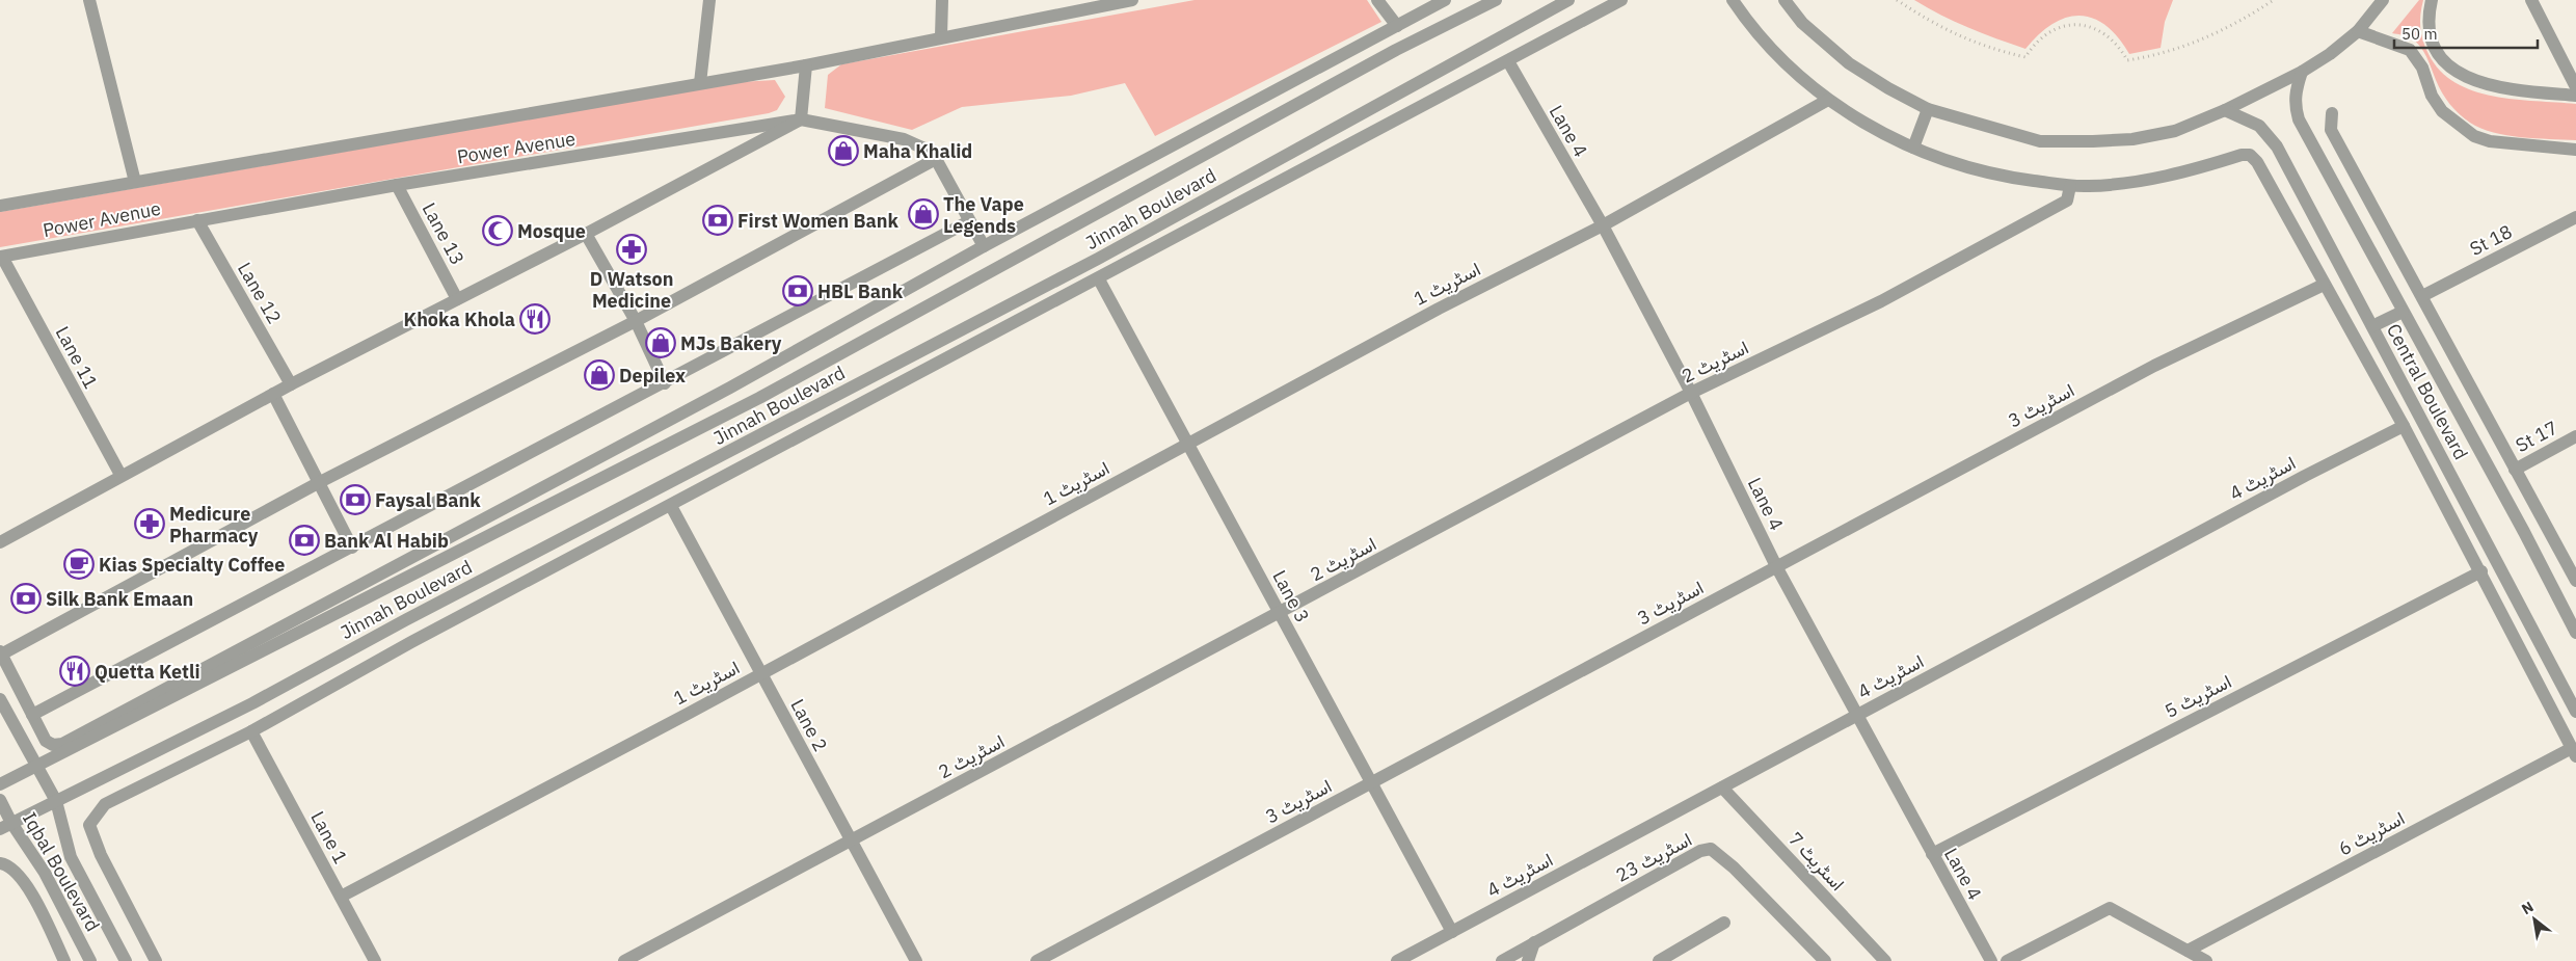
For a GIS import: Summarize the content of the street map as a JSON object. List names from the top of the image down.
{
  "streets": {
    "street": [
      "Lane 4",
      "Power Avenue",
      "Jinnah Boulevard",
      "Lane 13",
      "St 18",
      "اسٹریٹ 1",
      "Lane 12",
      "Lane 11",
      "اسٹریٹ 2",
      "Central Boulevard",
      "اسٹریٹ 3",
      "St 17",
      "اسٹریٹ 4",
      "Lane 3",
      "اسٹریٹ 5",
      "Lane 2",
      "اسٹریٹ 6",
      "Lane 1",
      "اسٹریٹ 23",
      "اسٹریٹ 7",
      "Iqbal Boulevard"
    ]
  },
  "crossings": [
    ["Lane 4", "اسٹریٹ 1"],
    ["Lane 4", "اسٹریٹ 2"],
    ["Lane 4", "اسٹریٹ 3"],
    ["Lane 4", "اسٹریٹ 4"],
    ["Lane 4", "اسٹریٹ 5"],
    ["Power Avenue", "Lane 13"],
    ["Power Avenue", "Lane 12"],
    ["Power Avenue", "Lane 11"],
    ["Jinnah Boulevard", "Iqbal Boulevard"],
    ["اسٹریٹ 1", "Lane 3"],
    ["اسٹریٹ 1", "Lane 2"],
    ["اسٹریٹ 1", "Lane 1"],
    ["اسٹریٹ 2", "Lane 3"],
    ["اسٹریٹ 2", "Lane 2"],
    ["اسٹریٹ 3", "Lane 3"],
    ["اسٹریٹ 4", "Lane 3"],
    ["اسٹریٹ 4", "اسٹریٹ 7"]
  ],
  "places": {
    "shop": [
      "Maha Khalid",
      "The Vape Legends",
      "MJs Bakery",
      "Depilex"
    ],
    "bank": [
      "First Women Bank",
      "HBL Bank",
      "Faysal Bank",
      "Bank Al Habib",
      "Silk Bank Emaan"
    ],
    "mosque": ["Mosque"],
    "pharmacy": ["D Watson Medicine", "Medicure Pharmacy"],
    "restaurant": ["Khoka Khola", "Quetta Ketli"],
    "cafe": ["Kias Specialty Coffee"]
  },
  "scale_bar": "50 m",
  "north": "top left"
}
